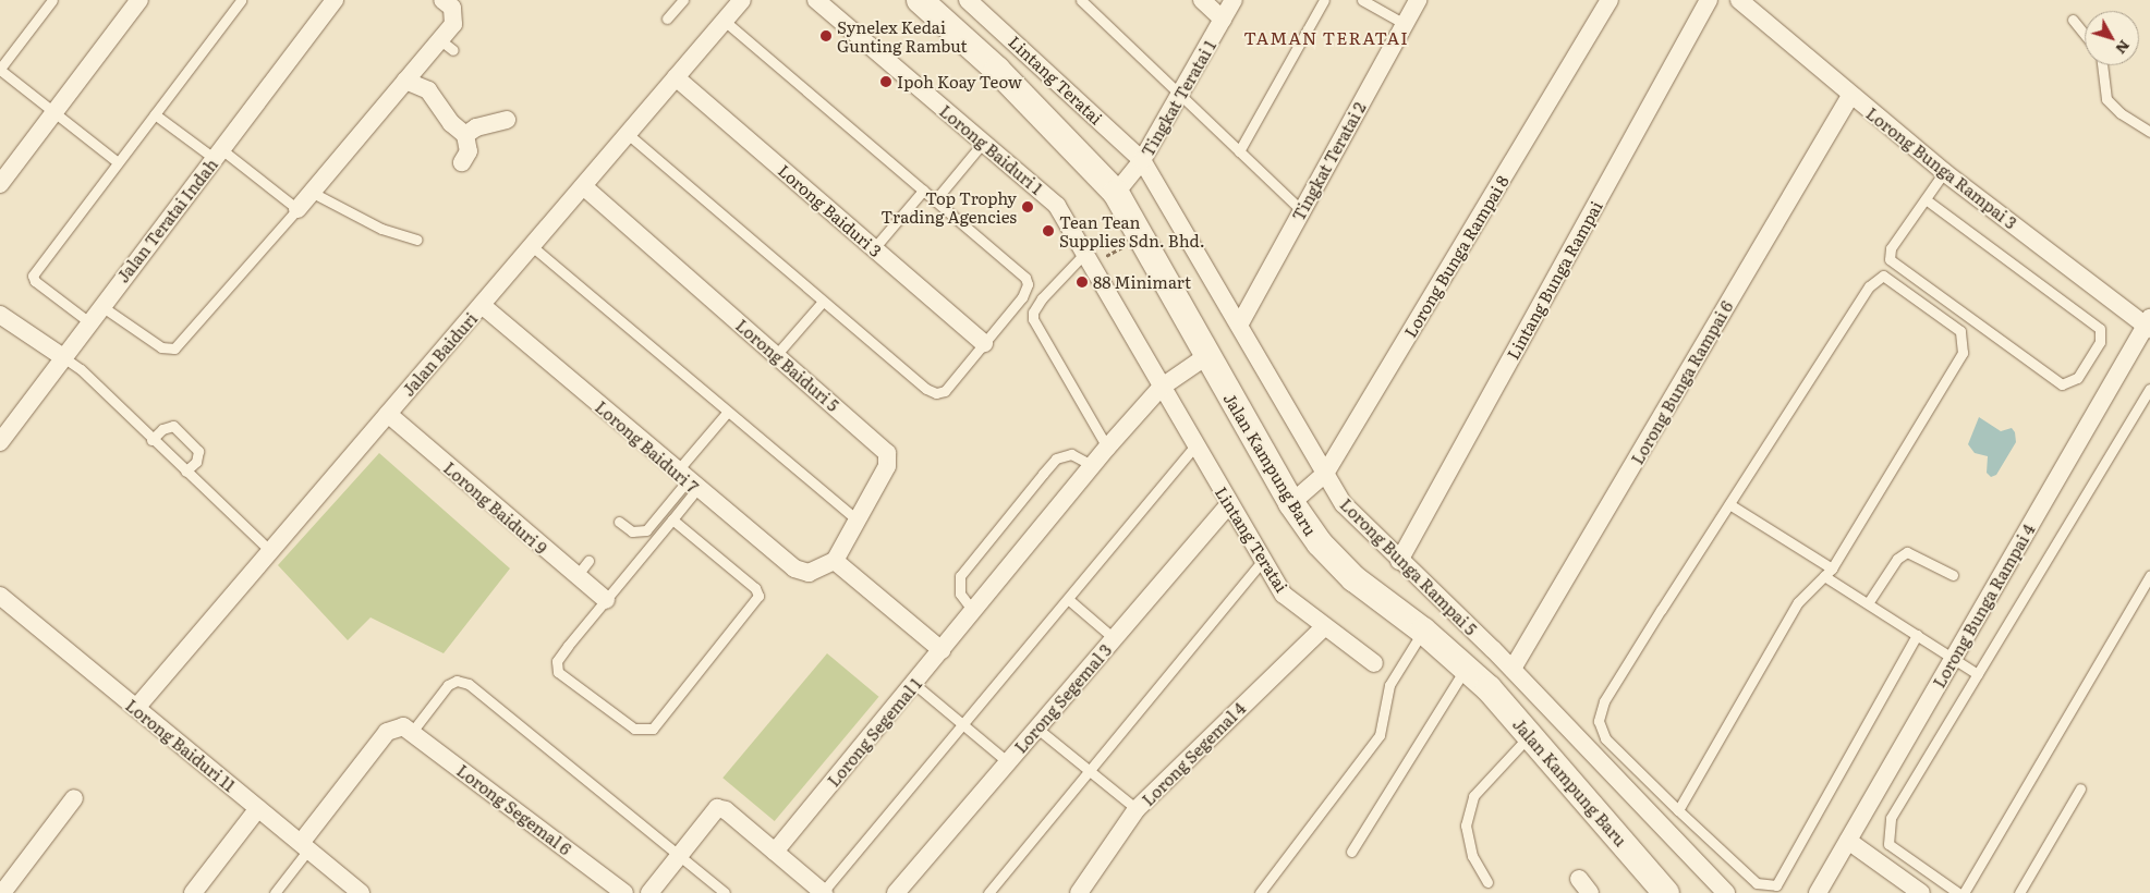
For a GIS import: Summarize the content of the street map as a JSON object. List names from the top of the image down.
{
  "streets": {
    "street": [
      "Lintang Teratai",
      "Tingkat Teratai 1",
      "Lorong Baiduri 1",
      "Tingkat Teratai 2",
      "Lorong Bunga Rampai 3",
      "Lorong Baiduri 3",
      "Jalan Teratai Indah",
      "Lorong Bunga Rampai 8",
      "Lintang Bunga Rampai",
      "Jalan Baiduri",
      "Lorong Baiduri 5",
      "Lorong Bunga Rampai 6",
      "Lorong Baiduri 7",
      "Jalan Kampung Baru",
      "Lorong Baiduri 9",
      "Lorong Bunga Rampai 5",
      "Lorong Bunga Rampai 4",
      "Lorong Segemal 3",
      "Lorong Segemal 1",
      "Lorong Baiduri 11",
      "Lorong Segemal 4",
      "Lorong Segemal 6"
    ]
  },
  "crossings": [
    ["Lintang Teratai", "Tingkat Teratai 1"],
    ["Lintang Teratai", "Lorong Baiduri 1"],
    ["Lintang Teratai", "Lorong Bunga Rampai 5"],
    ["Lintang Teratai", "Lorong Segemal 3"],
    ["Lintang Teratai", "Lorong Segemal 1"],
    ["Lintang Teratai", "Lorong Segemal 4"],
    ["Tingkat Teratai 1", "Jalan Kampung Baru"],
    ["Tingkat Teratai 1", "Lorong Bunga Rampai 5"],
    ["Lorong Baiduri 1", "Lorong Segemal 1"],
    ["Tingkat Teratai 2", "Lorong Bunga Rampai 5"],
    ["Lorong Bunga Rampai 3", "Lorong Bunga Rampai 6"],
    ["Lorong Bunga Rampai 3", "Lorong Bunga Rampai 4"],
    ["Lorong Baiduri 3", "Jalan Baiduri"],
    ["Lorong Bunga Rampai 8", "Jalan Kampung Baru"],
    ["Lorong Bunga Rampai 8", "Lorong Bunga Rampai 5"],
    ["Lintang Bunga Rampai", "Lorong Bunga Rampai 5"],
    ["Jalan Baiduri", "Lorong Baiduri 5"],
    ["Jalan Baiduri", "Lorong Baiduri 7"],
    ["Jalan Baiduri", "Lorong Baiduri 9"],
    ["Jalan Baiduri", "Lorong Baiduri 11"],
    ["Lorong Baiduri 5", "Lorong Baiduri 7"],
    ["Lorong Bunga Rampai 6", "Lorong Bunga Rampai 5"],
    ["Jalan Kampung Baru", "Lorong Segemal 1"]
  ],
  "districts": ["TAMAN TERATAI"],
  "places": [
    "Synelex Kedai Gunting Rambut",
    "Ipoh Koay Teow",
    "Top Trophy Trading Agencies",
    "Tean Tean Supplies Sdn. Bhd.",
    "88 Minimart"
  ],
  "north": "bottom right"
}
